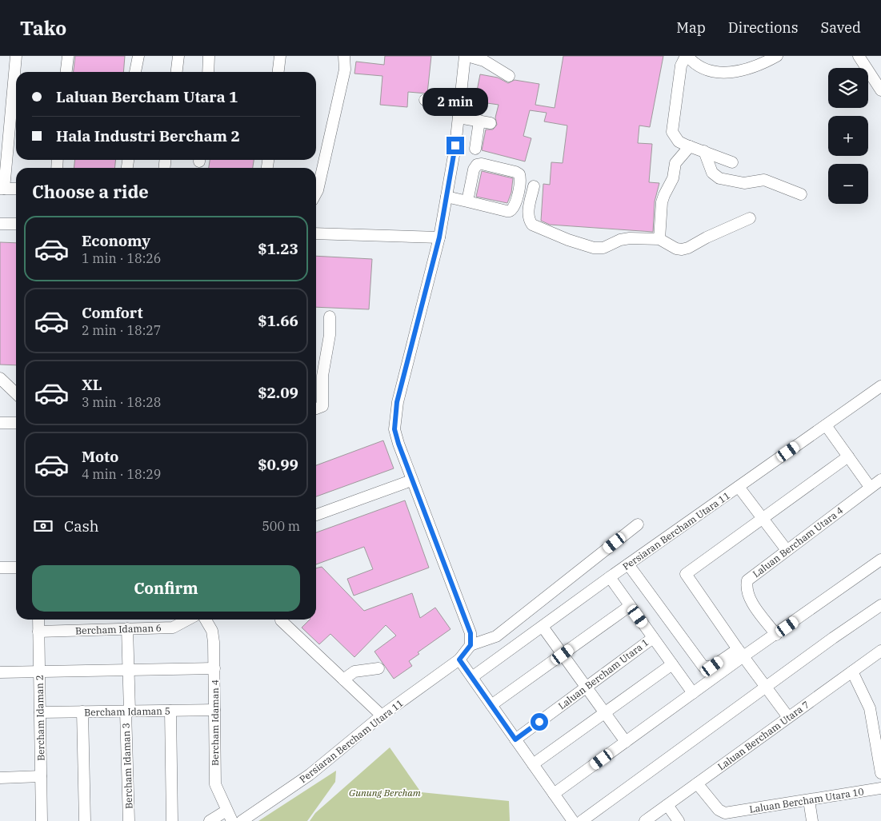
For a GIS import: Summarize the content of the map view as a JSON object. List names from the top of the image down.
{
  "streets": {
    "street": [
      "Persiaran Bercham Utara 11",
      "Laluan Bercham Utara 4",
      "Bercham Idaman 6",
      "Laluan Bercham Utara 1",
      "Bercham Idaman 5",
      "Bercham Idaman 2",
      "Bercham Idaman 4",
      "Laluan Bercham Utara 7",
      "Bercham Idaman 3",
      "Laluan Bercham Utara 10"
    ]
  },
  "crossings": [
    ["Bercham Idaman 6", "Bercham Idaman 2"],
    ["Bercham Idaman 6", "Bercham Idaman 3"],
    ["Bercham Idaman 5", "Bercham Idaman 2"],
    ["Bercham Idaman 5", "Bercham Idaman 4"],
    ["Bercham Idaman 5", "Bercham Idaman 3"],
    ["Laluan Bercham Utara 7", "Laluan Bercham Utara 10"]
  ],
  "parks": ["Gunung Bercham"],
  "page": {
    "header": "Tako",
    "nav": ["Map", "Directions", "Saved"],
    "map_buttons": ["+", "−"],
    "banner": ["Laluan Bercham Utara 1", "Hala Industri Bercham 2"],
    "bubble": "2 min",
    "heading": "Choose a ride",
    "list": [
      {
        "name": "Economy",
        "note": "1 min · 18:26",
        "value": "$1.23"
      },
      {
        "name": "Comfort",
        "note": "2 min · 18:27",
        "value": "$1.66"
      },
      {
        "name": "XL",
        "note": "3 min · 18:28",
        "value": "$2.09"
      },
      {
        "name": "Moto",
        "note": "4 min · 18:29",
        "value": "$0.99"
      }
    ],
    "pay": ["Cash", "500 m"],
    "buttons": "Confirm"
  }
}
